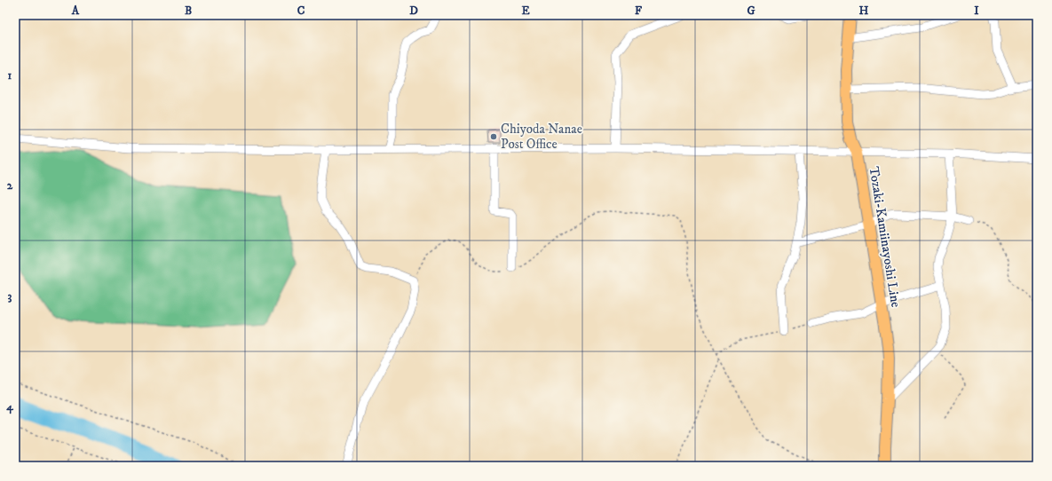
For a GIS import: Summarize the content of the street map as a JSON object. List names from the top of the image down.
{
  "streets": {
    "main road": ["Tozaki-Kamiinayoshi Line"]
  },
  "places": ["Chiyoda Nanae Post Office"],
  "grid": {
    "columns": [
      "A",
      "B",
      "C",
      "D",
      "E",
      "F",
      "G",
      "H",
      "I"
    ],
    "rows": [
      "1",
      "2",
      "3",
      "4"
    ]
  }
}
